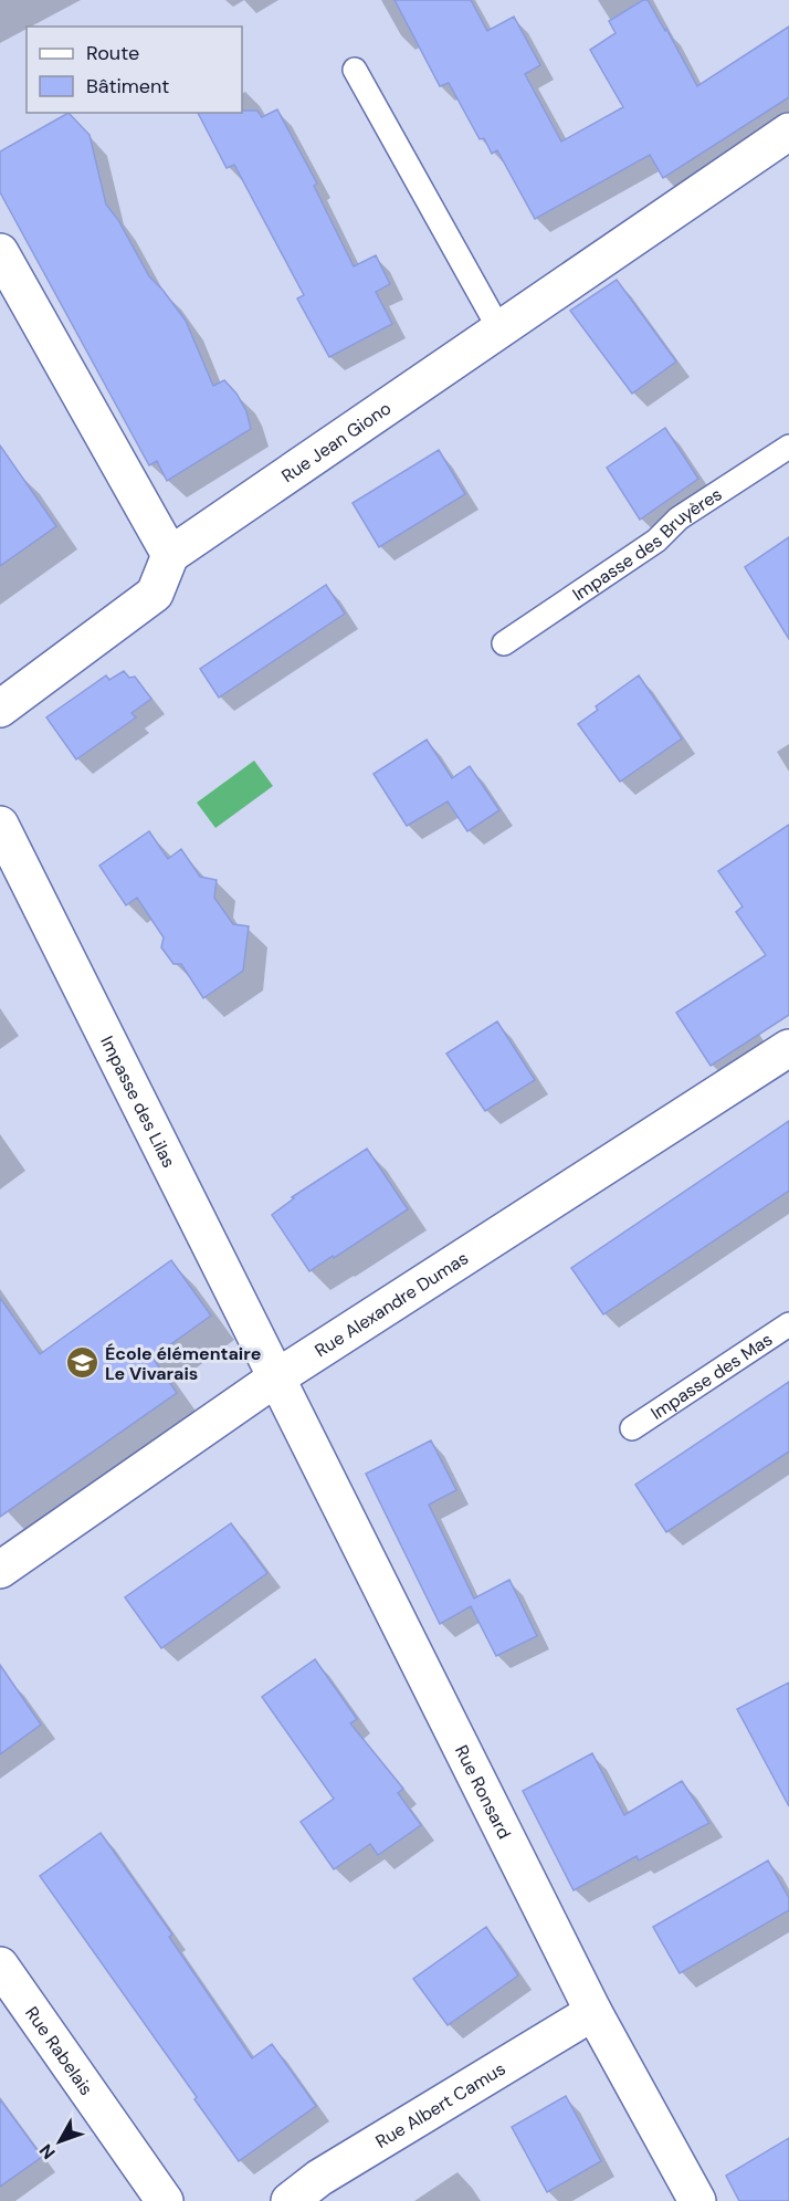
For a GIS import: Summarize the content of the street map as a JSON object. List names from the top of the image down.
{
  "streets": {
    "street": [
      "Rue Jean Giono",
      "Impasse des Lilas",
      "Rue Alexandre Dumas",
      "Rue Ronsard",
      "Rue Rabelais",
      "Rue Albert Camus"
    ],
    "lane": ["Impasse des Bruyères", "Impasse des Mas"]
  },
  "crossings": [
    ["Impasse des Lilas", "Rue Alexandre Dumas"],
    ["Impasse des Lilas", "Rue Ronsard"],
    ["Rue Alexandre Dumas", "Rue Ronsard"],
    ["Rue Ronsard", "Rue Albert Camus"]
  ],
  "places": {
    "school or university": ["École élémentaire Le Vivarais"]
  },
  "legend": ["Route", "Bâtiment"],
  "north": "bottom left"
}
